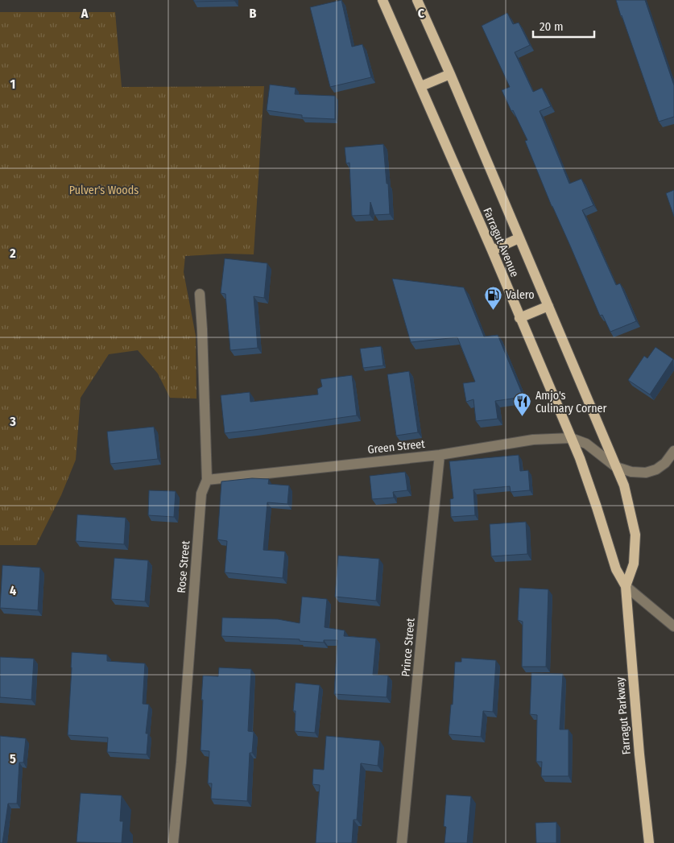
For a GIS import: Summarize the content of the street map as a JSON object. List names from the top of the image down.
{
  "streets": {
    "main road": ["Farragut Avenue", "Farragut Parkway"],
    "street": ["Green Street", "Rose Street", "Prince Street"]
  },
  "crossings": [
    ["Farragut Avenue", "Green Street"],
    ["Farragut Avenue", "Farragut Parkway"],
    ["Green Street", "Rose Street"],
    ["Green Street", "Prince Street"]
  ],
  "parks": ["Pulver's Woods"],
  "places": {
    "fuel station": ["Valero"],
    "restaurant": ["Amjo's Culinary Corner"]
  },
  "scale_bar": "20 m",
  "grid": {
    "columns": ["A", "B", "C"],
    "rows": [
      "1",
      "2",
      "3",
      "4",
      "5"
    ]
  }
}
